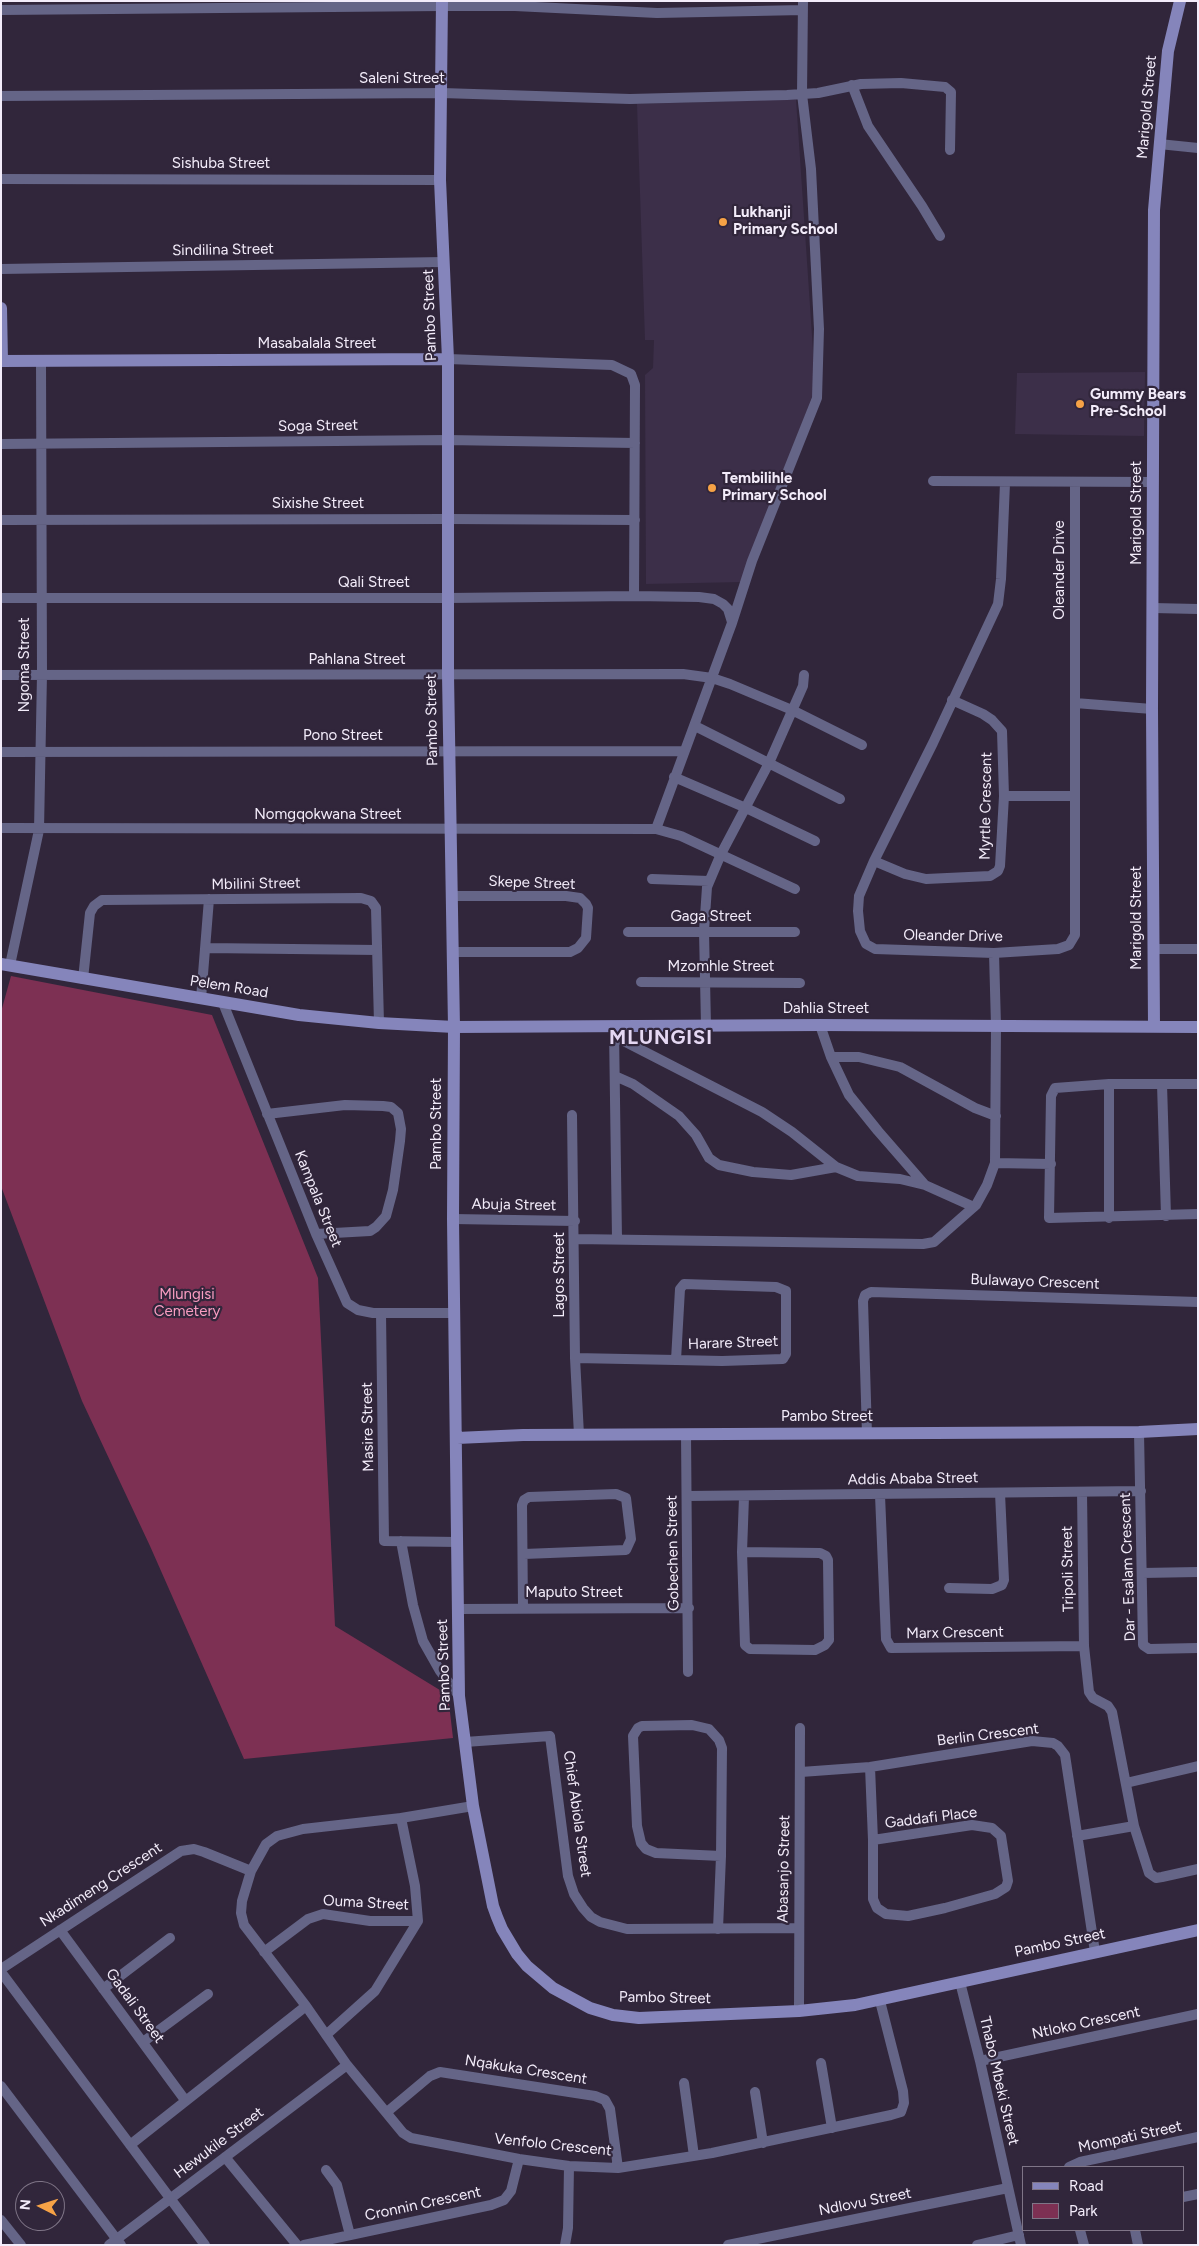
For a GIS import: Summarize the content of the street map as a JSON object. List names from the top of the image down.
{
  "streets": {
    "street": [
      "Saleni Street",
      "Marigold Street",
      "Sishuba Street",
      "Sindilina Street",
      "Pambo Street",
      "Masabalala Street",
      "Soga Street",
      "Sixishe Street",
      "Oleander Drive",
      "Qali Street",
      "Pahlana Street",
      "Ngoma Street",
      "Pono Street",
      "Myrtle Crescent",
      "Nomgqokwana Street",
      "Skepe Street",
      "Mbilini Street",
      "Gaga Street",
      "Mzomhle Street",
      "Pelem Road",
      "Dahlia Street",
      "Kampala Street",
      "Abuja Street",
      "Lagos Street",
      "Bulawayo Crescent",
      "Harare Street",
      "Masire Street",
      "Addis Ababa Street",
      "Gobechen Street",
      "Dar - Esalam Crescent",
      "Tripoli Street",
      "Maputo Street",
      "Marx Crescent",
      "Berlin Crescent",
      "Chief Abiola Street",
      "Gaddafi Place",
      "Abasanjo Street",
      "Nkadimeng Crescent",
      "Ouma Street",
      "Gadali Street",
      "Ntloko Crescent",
      "Nqakuka Crescent",
      "Thabo Mbeki Street",
      "Mompati Street",
      "Hewukile Street",
      "Venfolo Crescent",
      "Ndlovu Street",
      "Cronnin Crescent"
    ]
  },
  "crossings": [
    ["Saleni Street", "Pambo Street"],
    ["Marigold Street", "Dahlia Street"],
    ["Sishuba Street", "Pambo Street"],
    ["Sindilina Street", "Pambo Street"],
    ["Pambo Street", "Masabalala Street"],
    ["Pambo Street", "Soga Street"],
    ["Pambo Street", "Sixishe Street"],
    ["Pambo Street", "Qali Street"],
    ["Pambo Street", "Pahlana Street"],
    ["Pambo Street", "Pono Street"],
    ["Pambo Street", "Nomgqokwana Street"],
    ["Pambo Street", "Skepe Street"],
    ["Pambo Street", "Pelem Road"],
    ["Pambo Street", "Dahlia Street"],
    ["Pambo Street", "Kampala Street"],
    ["Pambo Street", "Abuja Street"],
    ["Pambo Street", "Lagos Street"],
    ["Pambo Street", "Bulawayo Crescent"],
    ["Pambo Street", "Gobechen Street"],
    ["Pambo Street", "Dar - Esalam Crescent"],
    ["Pambo Street", "Maputo Street"],
    ["Pambo Street", "Berlin Crescent"],
    ["Pambo Street", "Chief Abiola Street"],
    ["Pambo Street", "Abasanjo Street"],
    ["Pambo Street", "Thabo Mbeki Street"],
    ["Pambo Street", "Venfolo Crescent"],
    ["Masabalala Street", "Soga Street"],
    ["Masabalala Street", "Ngoma Street"],
    ["Soga Street", "Ngoma Street"],
    ["Sixishe Street", "Ngoma Street"],
    ["Oleander Drive", "Myrtle Crescent"],
    ["Qali Street", "Ngoma Street"],
    ["Pahlana Street", "Ngoma Street"],
    ["Ngoma Street", "Pono Street"],
    ["Ngoma Street", "Nomgqokwana Street"],
    ["Ngoma Street", "Pelem Road"],
    ["Mbilini Street", "Pelem Road"],
    ["Pelem Road", "Dahlia Street"],
    ["Pelem Road", "Kampala Street"],
    ["Kampala Street", "Masire Street"],
    ["Abuja Street", "Lagos Street"],
    ["Lagos Street", "Harare Street"],
    ["Addis Ababa Street", "Gobechen Street"],
    ["Addis Ababa Street", "Dar - Esalam Crescent"],
    ["Addis Ababa Street", "Tripoli Street"],
    ["Addis Ababa Street", "Marx Crescent"],
    ["Gobechen Street", "Maputo Street"],
    ["Tripoli Street", "Marx Crescent"],
    ["Berlin Crescent", "Gaddafi Place"],
    ["Berlin Crescent", "Abasanjo Street"],
    ["Chief Abiola Street", "Abasanjo Street"],
    ["Nkadimeng Crescent", "Gadali Street"],
    ["Nkadimeng Crescent", "Venfolo Crescent"],
    ["Ouma Street", "Venfolo Crescent"],
    ["Ntloko Crescent", "Thabo Mbeki Street"],
    ["Nqakuka Crescent", "Venfolo Crescent"],
    ["Thabo Mbeki Street", "Ndlovu Street"],
    ["Hewukile Street", "Venfolo Crescent"],
    ["Venfolo Crescent", "Cronnin Crescent"]
  ],
  "districts": ["MLUNGISI"],
  "parks": ["Mlungisi Cemetery"],
  "places": ["Lukhanji Primary School", "Gummy Bears Pre-School", "Tembilihle Primary School"],
  "legend": ["Road", "Park"],
  "north": "left"
}
